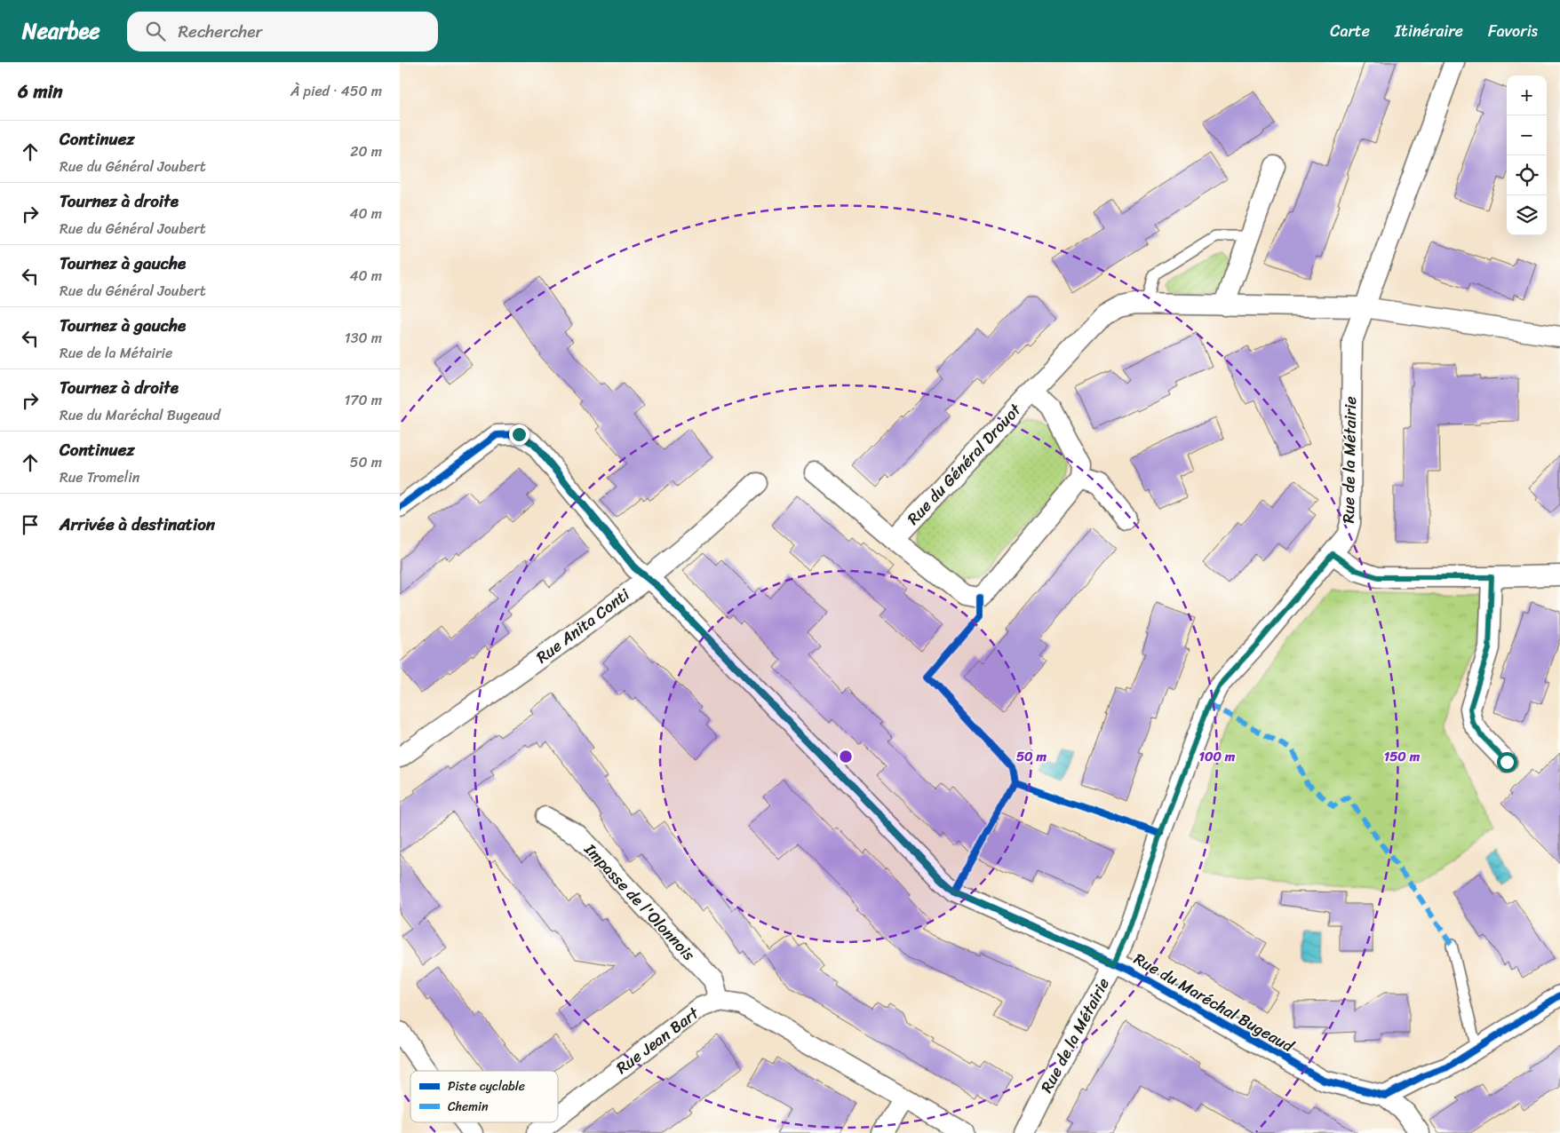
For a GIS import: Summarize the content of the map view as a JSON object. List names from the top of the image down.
{
  "streets": {
    "street": [
      "Rue de la Métairie",
      "Rue du Général Drouot",
      "Rue Anita Conti",
      "Impasse de l'Olonnois",
      "Rue du Maréchal Bugeaud",
      "Rue Jean Bart"
    ]
  },
  "crossings": [
    ["Rue de la Métairie", "Rue du Général Drouot"],
    ["Rue de la Métairie", "Rue du Maréchal Bugeaud"],
    ["Rue Anita Conti", "Rue du Maréchal Bugeaud"],
    ["Impasse de l'Olonnois", "Rue Jean Bart"]
  ],
  "legend": ["Piste cyclable", "Chemin"],
  "page": {
    "header": "Nearbee",
    "search": "Rechercher",
    "nav": ["Carte", "Itinéraire", "Favoris"],
    "heading": ["6 min", "À pied · 450 m"],
    "map_buttons": ["+", "−"],
    "list": [
      ["Continuez", "Rue du Général Joubert", "20 m"],
      ["Tournez à droite", "Rue du Général Joubert", "40 m"],
      ["Tournez à gauche", "Rue du Général Joubert", "40 m"],
      ["Tournez à gauche", "Rue de la Métairie", "130 m"],
      ["Tournez à droite", "Rue du Maréchal Bugeaud", "170 m"],
      ["Continuez", "Rue Tromelin", "50 m"],
      "Arrivée à destination"
    ]
  },
  "rings": ["50 m", "100 m", "150 m"]
}
